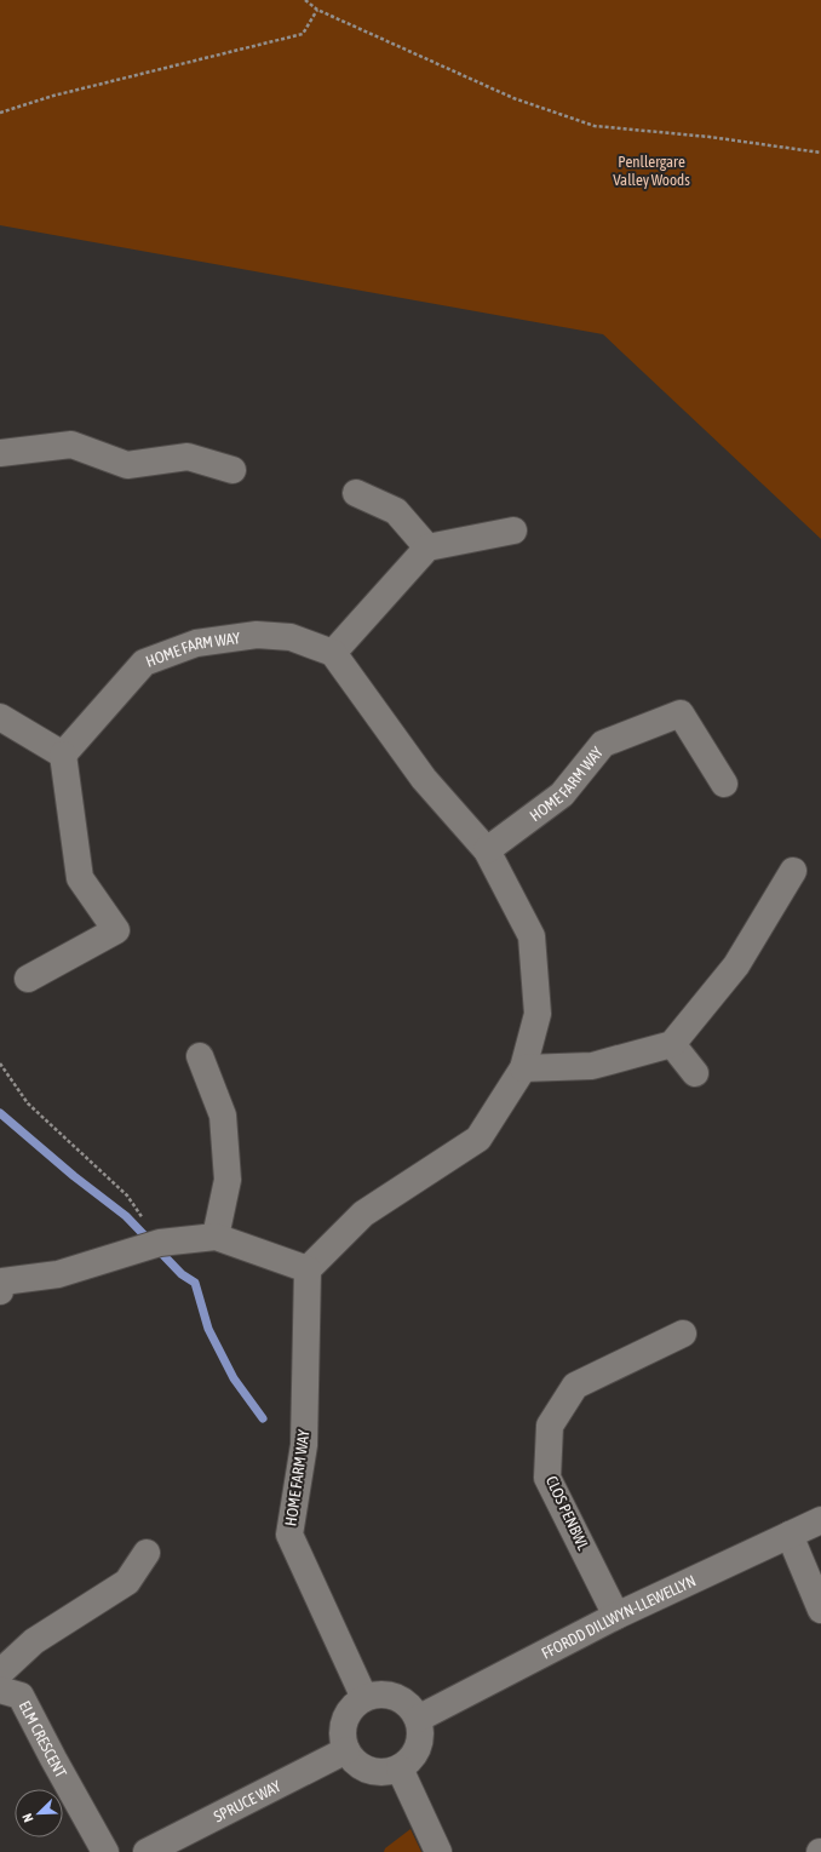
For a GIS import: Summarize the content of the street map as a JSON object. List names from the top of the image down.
{
  "streets": {
    "street": [
      "HOME FARM WAY",
      "CLOS PENBWL",
      "FFORDD DILLWYN-LLEWELLYN",
      "ELM CRESCENT",
      "SPRUCE WAY"
    ]
  },
  "crossings": [
    ["HOME FARM WAY", "FFORDD DILLWYN-LLEWELLYN"],
    ["HOME FARM WAY", "SPRUCE WAY"],
    ["CLOS PENBWL", "FFORDD DILLWYN-LLEWELLYN"],
    ["FFORDD DILLWYN-LLEWELLYN", "SPRUCE WAY"]
  ],
  "parks": ["Penllergare Valley Woods"],
  "north": "bottom left"
}
